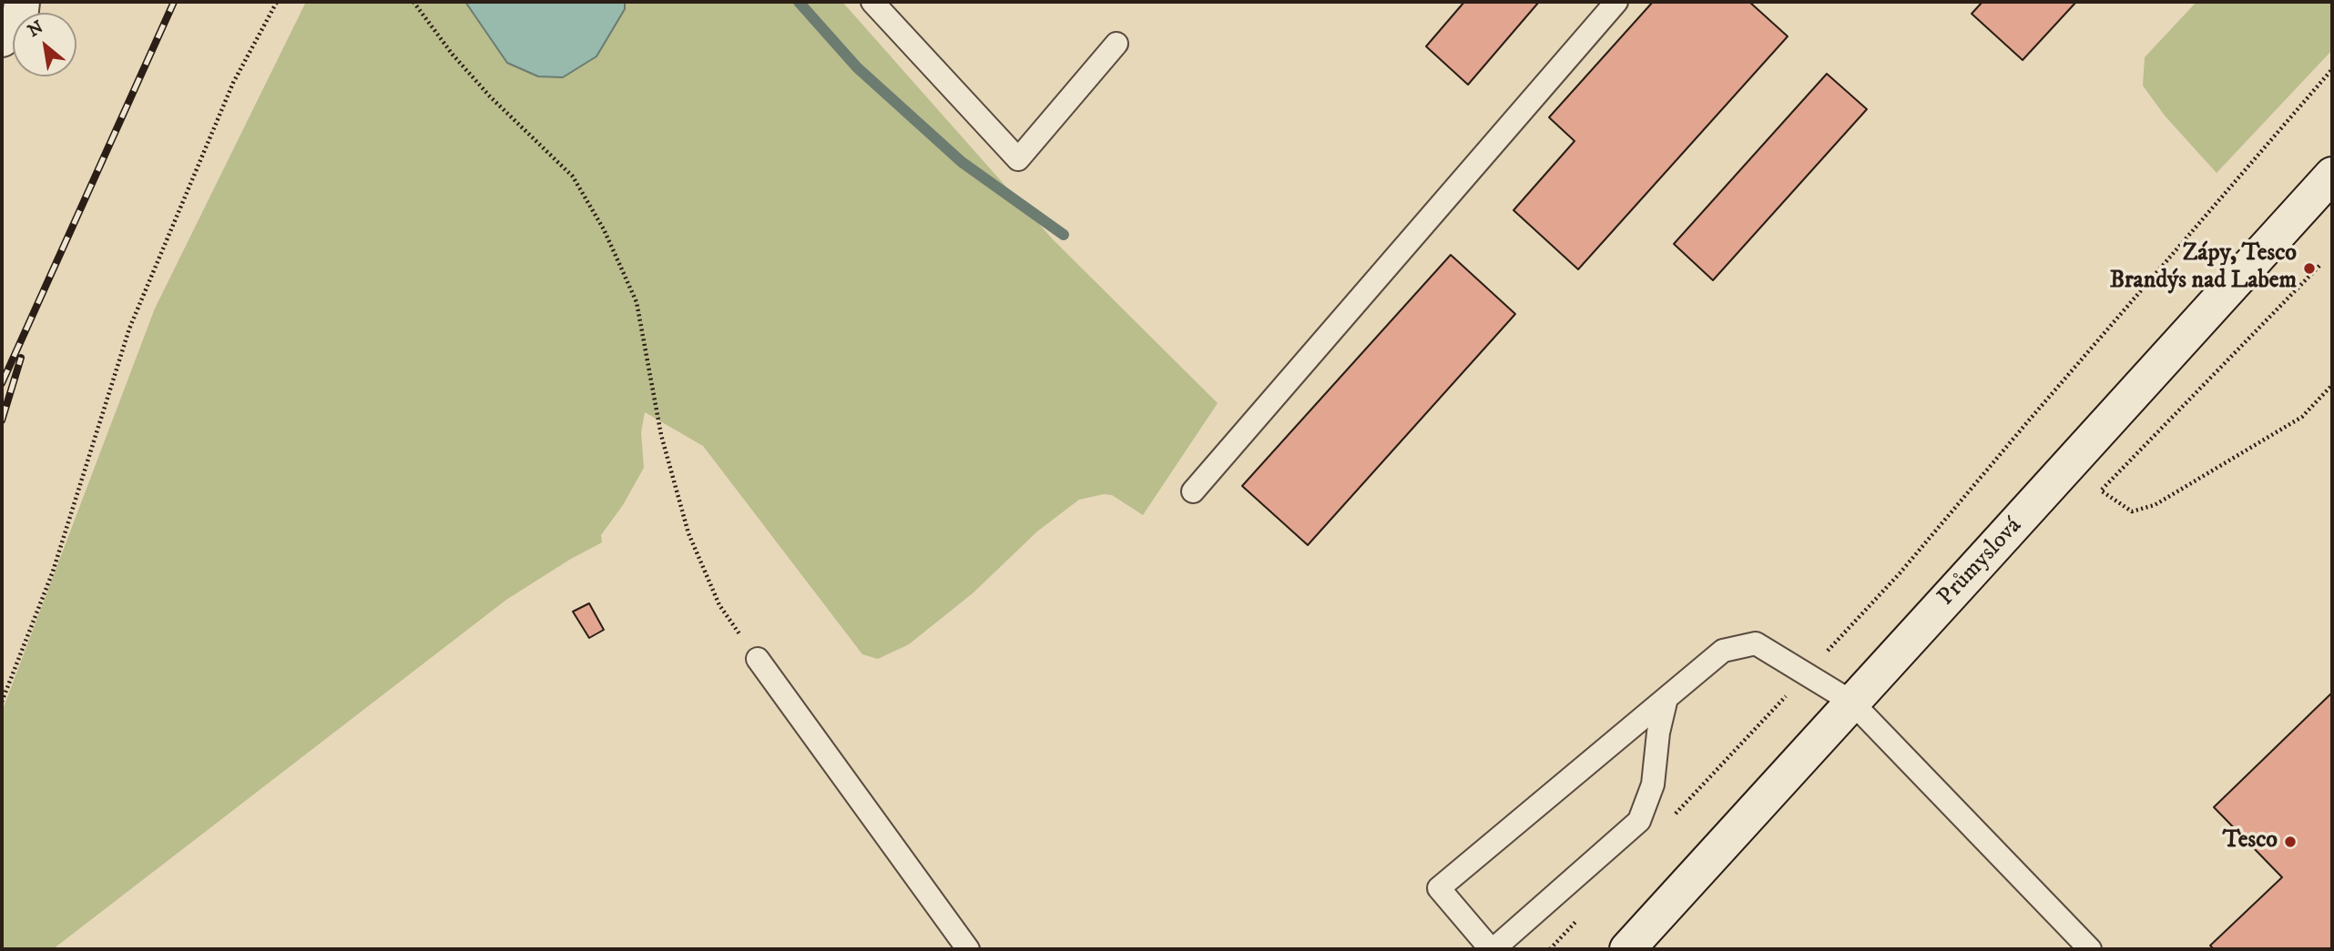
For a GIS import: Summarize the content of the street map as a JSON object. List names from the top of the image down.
{
  "streets": {
    "main road": ["Průmyslová"]
  },
  "places": ["Zápy, Tesco Brandýs nad Labem", "Tesco"],
  "north": "top left"
}
